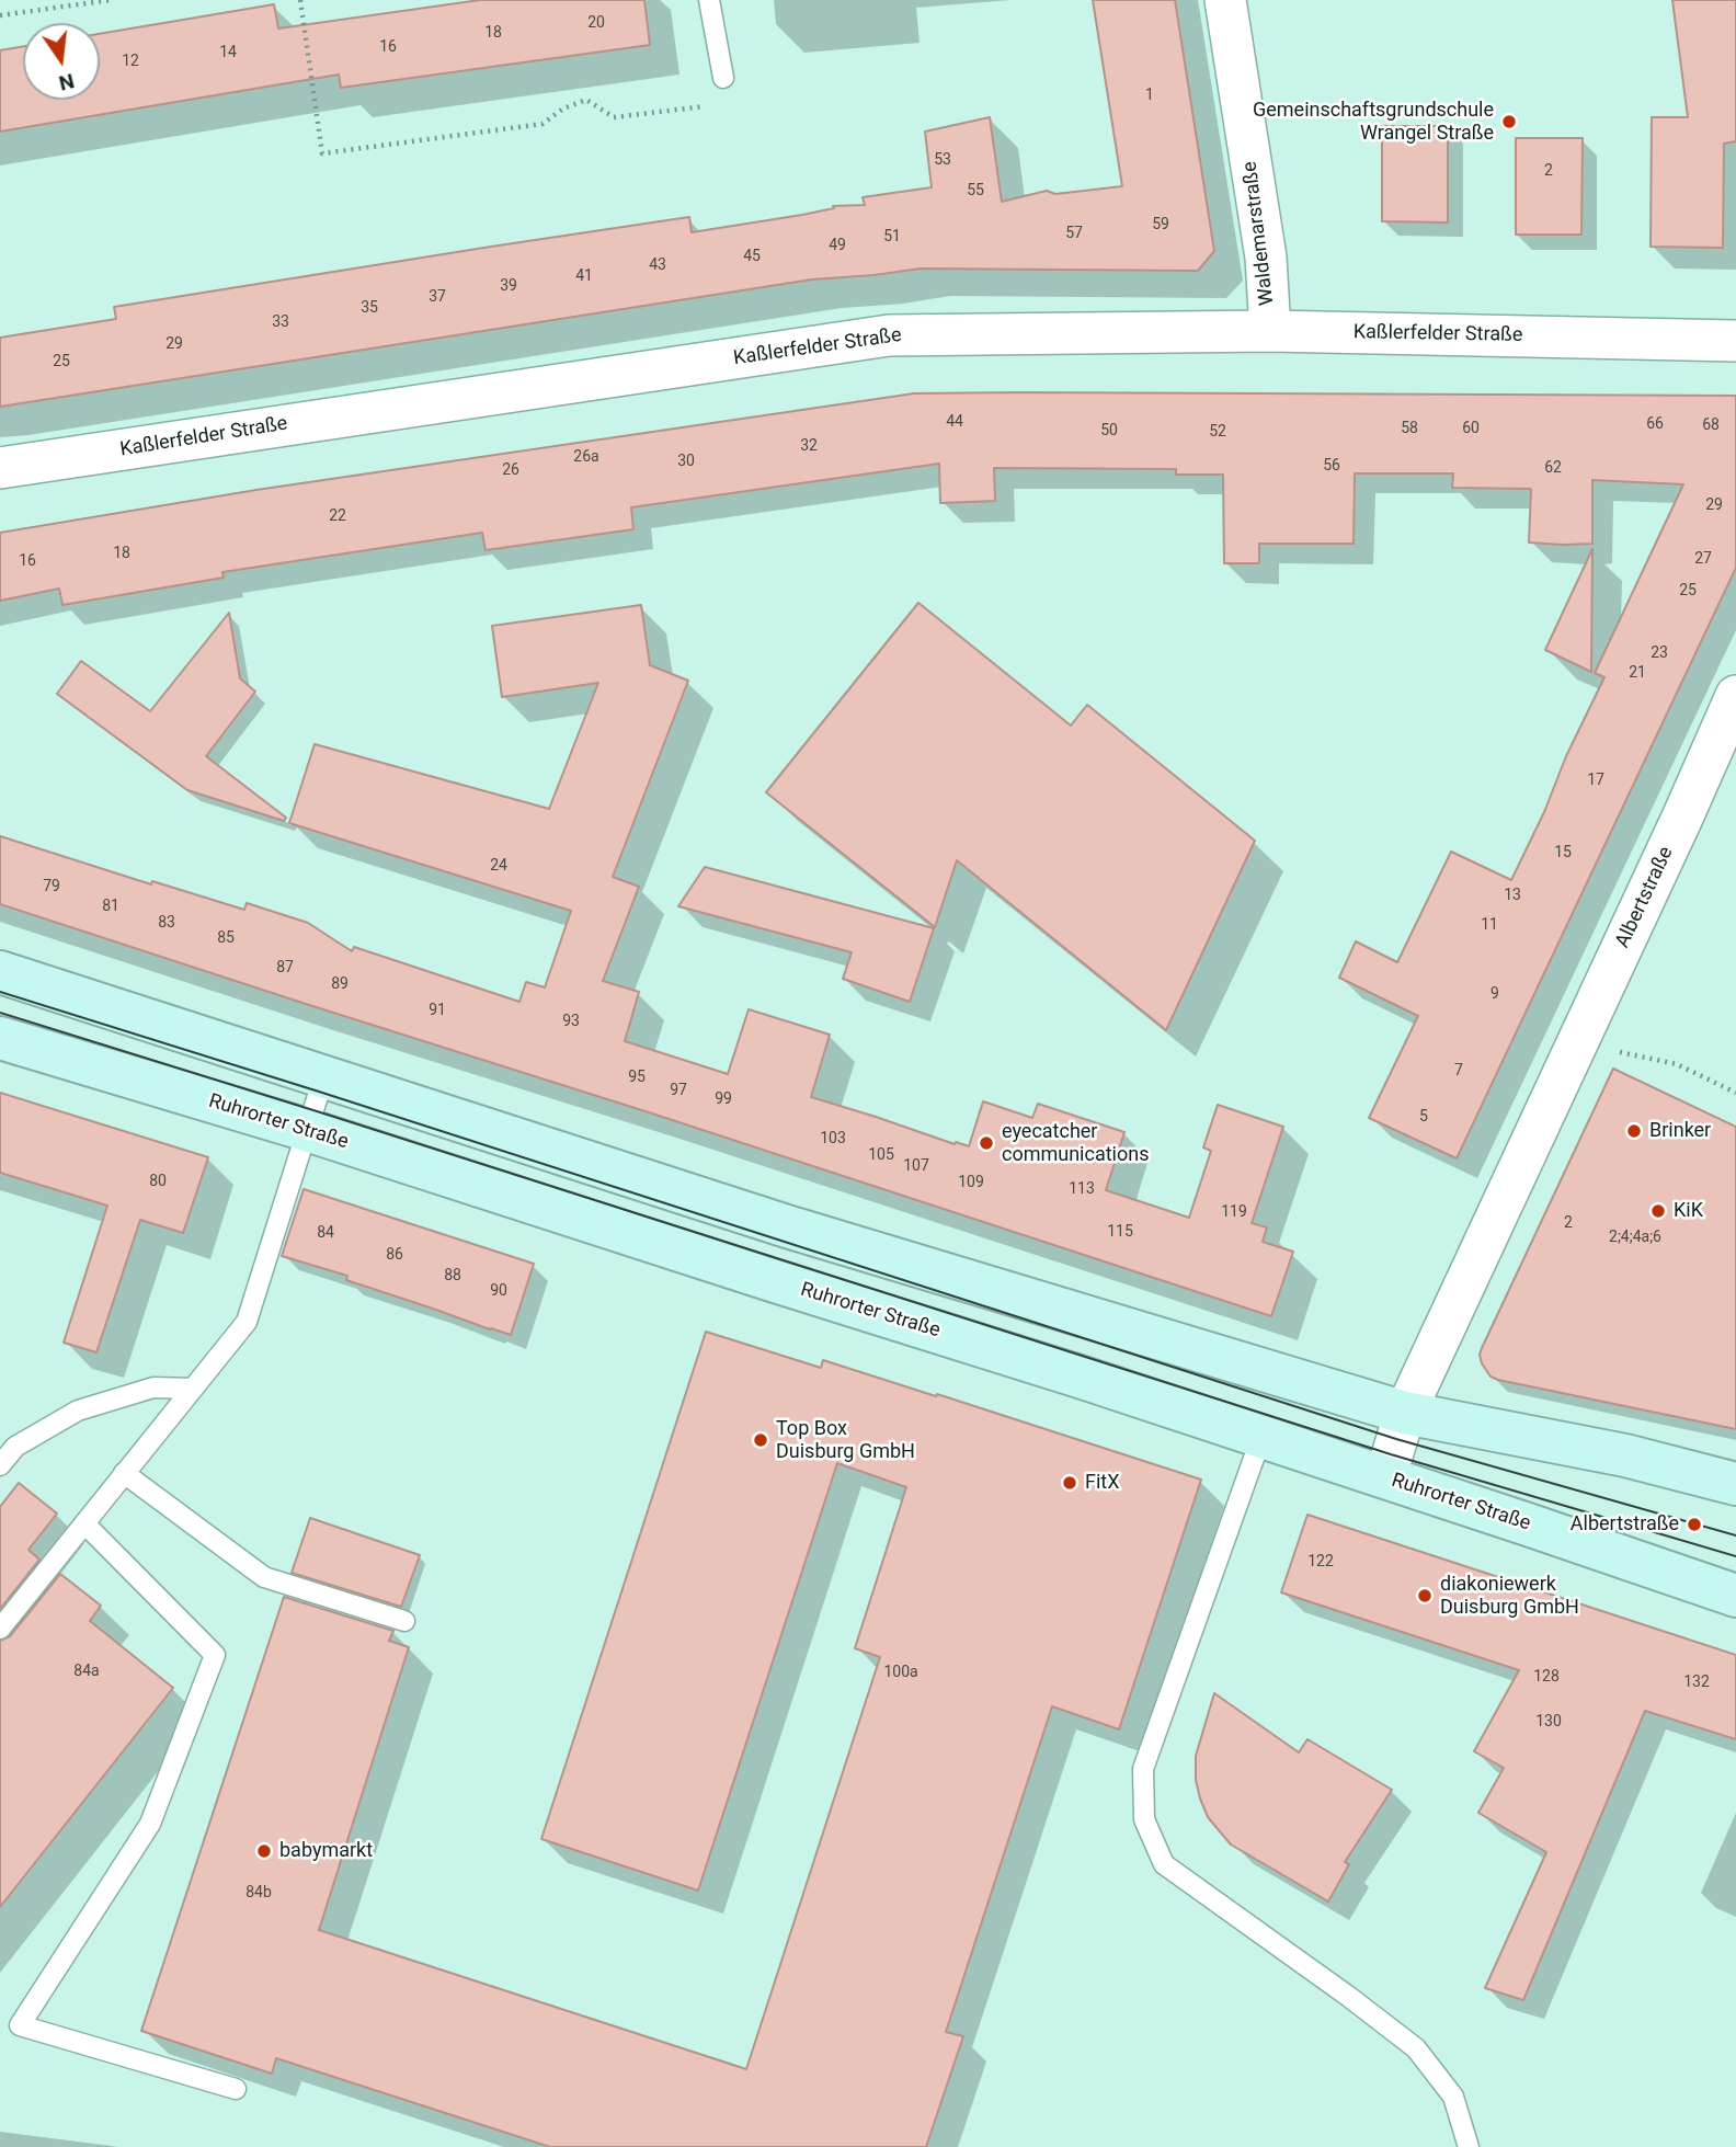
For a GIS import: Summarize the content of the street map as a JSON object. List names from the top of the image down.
{
  "streets": {
    "main road": ["Ruhrorter Straße"],
    "street": ["Waldemarstraße", "Kaßlerfelder Straße", "Albertstraße"]
  },
  "crossings": [
    ["Waldemarstraße", "Kaßlerfelder Straße"],
    ["Albertstraße", "Ruhrorter Straße"]
  ],
  "places": [
    "Gemeinschaftsgrundschule Wrangel Straße",
    "Brinker",
    "eyecatcher communications",
    "KiK",
    "Top Box Duisburg GmbH",
    "FitX",
    "Albertstraße",
    "diakoniewerk Duisburg GmbH",
    "babymarkt"
  ],
  "house_numbers": [
    "20",
    "18",
    "16",
    "14",
    "12",
    "1",
    "53",
    "2",
    "55",
    "59",
    "57",
    "51",
    "49",
    "45",
    "43",
    "41",
    "39",
    "37",
    "35",
    "33",
    "29",
    "25",
    "44",
    "66",
    "68",
    "58",
    "60",
    "50",
    "52",
    "32",
    "26a",
    "30",
    "56",
    "62",
    "26",
    "29",
    "22",
    "18",
    "27",
    "16",
    "25",
    "23",
    "21",
    "17",
    "15",
    "24",
    "79",
    "13",
    "81",
    "83",
    "11",
    "85",
    "87",
    "89",
    "9",
    "91",
    "93",
    "7",
    "95",
    "97",
    "99",
    "5",
    "103",
    "105",
    "107",
    "80",
    "109",
    "113",
    "119",
    "2",
    "115",
    "84",
    "2;4;4a;6",
    "86",
    "88",
    "90",
    "122",
    "84a",
    "100a",
    "128",
    "132",
    "130",
    "84b"
  ],
  "north": "bottom"
}
